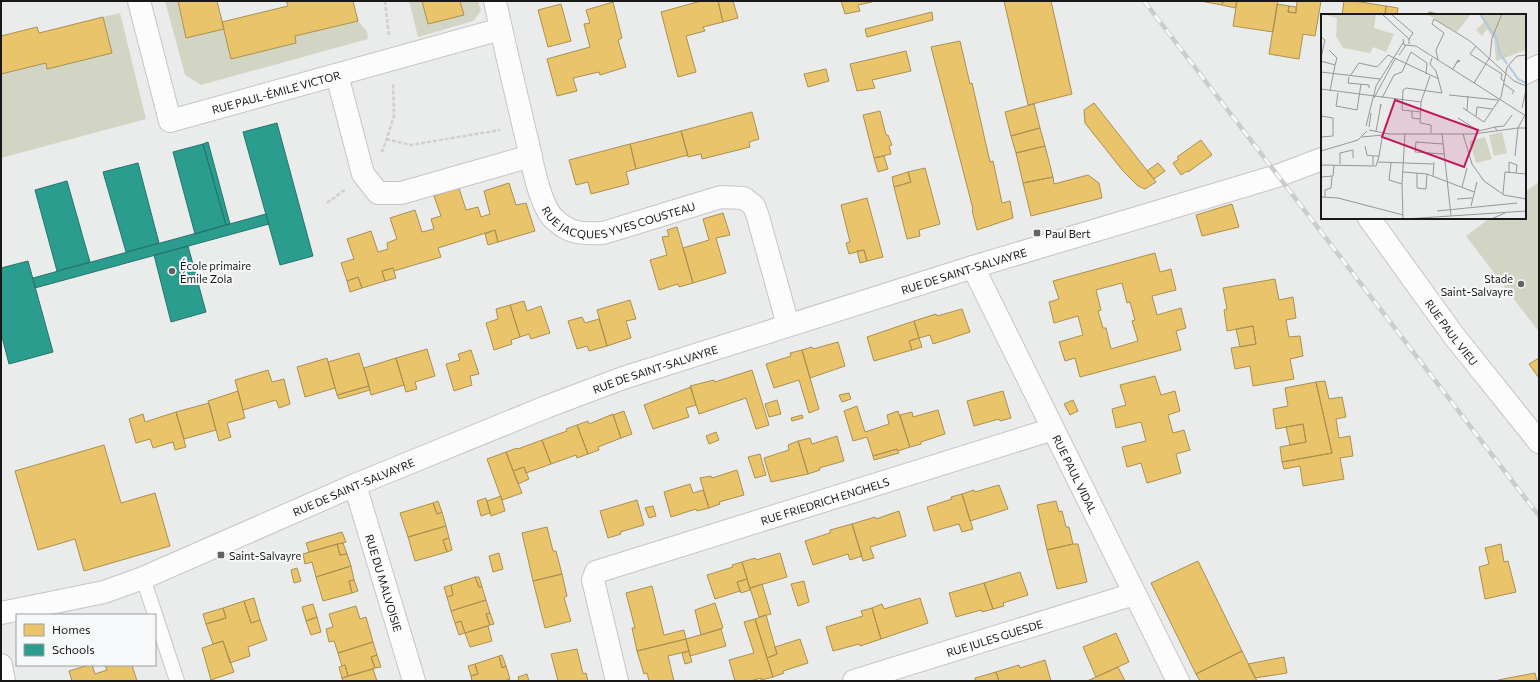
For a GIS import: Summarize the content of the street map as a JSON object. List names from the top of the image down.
{
  "streets": {
    "street": [
      "RUE PAUL-ÉMILE VICTOR",
      "RUE JACQUES YVES COUSTEAU",
      "RUE DE SAINT-SALVAYRE",
      "RUE PAUL VIEU",
      "RUE PAUL VIDAL",
      "RUE FRIEDRICH ENGHELS",
      "RUE DU MALVOISIE",
      "RUE JULES GUESDE"
    ]
  },
  "crossings": [
    ["RUE PAUL-ÉMILE VICTOR", "RUE JACQUES YVES COUSTEAU"],
    ["RUE JACQUES YVES COUSTEAU", "RUE DE SAINT-SALVAYRE"],
    ["RUE DE SAINT-SALVAYRE", "RUE PAUL VIDAL"],
    ["RUE DE SAINT-SALVAYRE", "RUE DU MALVOISIE"],
    ["RUE PAUL VIDAL", "RUE FRIEDRICH ENGHELS"],
    ["RUE PAUL VIDAL", "RUE JULES GUESDE"]
  ],
  "places": {
    "transit": ["Paul Bert", "Saint-Salvayre"],
    "other": ["École primaire Émile Zola", "Stade Saint-Salvayre"]
  },
  "legend": ["Homes", "Schools"]
}
